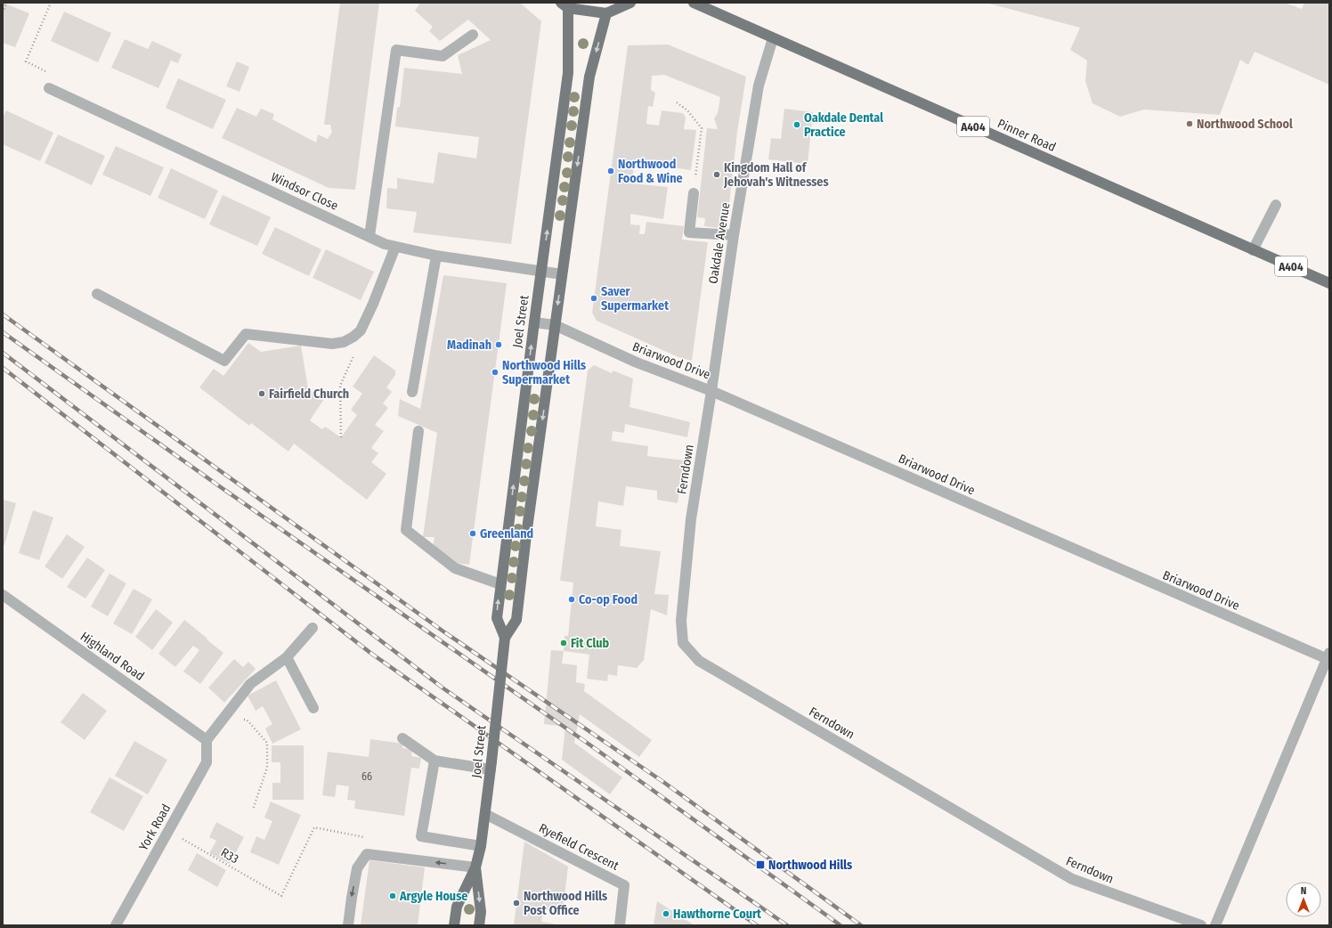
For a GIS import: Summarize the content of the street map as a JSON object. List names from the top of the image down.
{
  "streets": {
    "main road": ["A404", "Pinner Road", "Joel Street"],
    "street": [
      "Windsor Close",
      "Oakdale Avenue",
      "Briarwood Drive",
      "Ferndown",
      "Highland Road",
      "York Road",
      "Ryefield Crescent"
    ],
    "path": ["R33"]
  },
  "crossings": [
    ["Pinner Road", "Oakdale Avenue"],
    ["Windsor Close", "Joel Street"],
    ["Oakdale Avenue", "Briarwood Drive"],
    ["Oakdale Avenue", "Ferndown"],
    ["Joel Street", "Briarwood Drive"],
    ["Joel Street", "Ryefield Crescent"],
    ["Briarwood Drive", "Ferndown"],
    ["Highland Road", "York Road"],
    ["York Road", "R33"]
  ],
  "places": {
    "other": [
      "Northwood School",
      "Oakdale Dental Practice",
      "Northwood Food & Wine",
      "Kingdom Hall of Jehovah's Witnesses",
      "Saver Supermarket",
      "Madinah",
      "Northwood Hills Supermarket",
      "Fairfield Church",
      "Greenland",
      "Co-op Food",
      "Fit Club",
      "Argyle House",
      "Northwood Hills Post Office",
      "Hawthorne Court"
    ],
    "transit": ["Northwood Hills"]
  },
  "house_numbers": ["66"],
  "north": "top"
}
